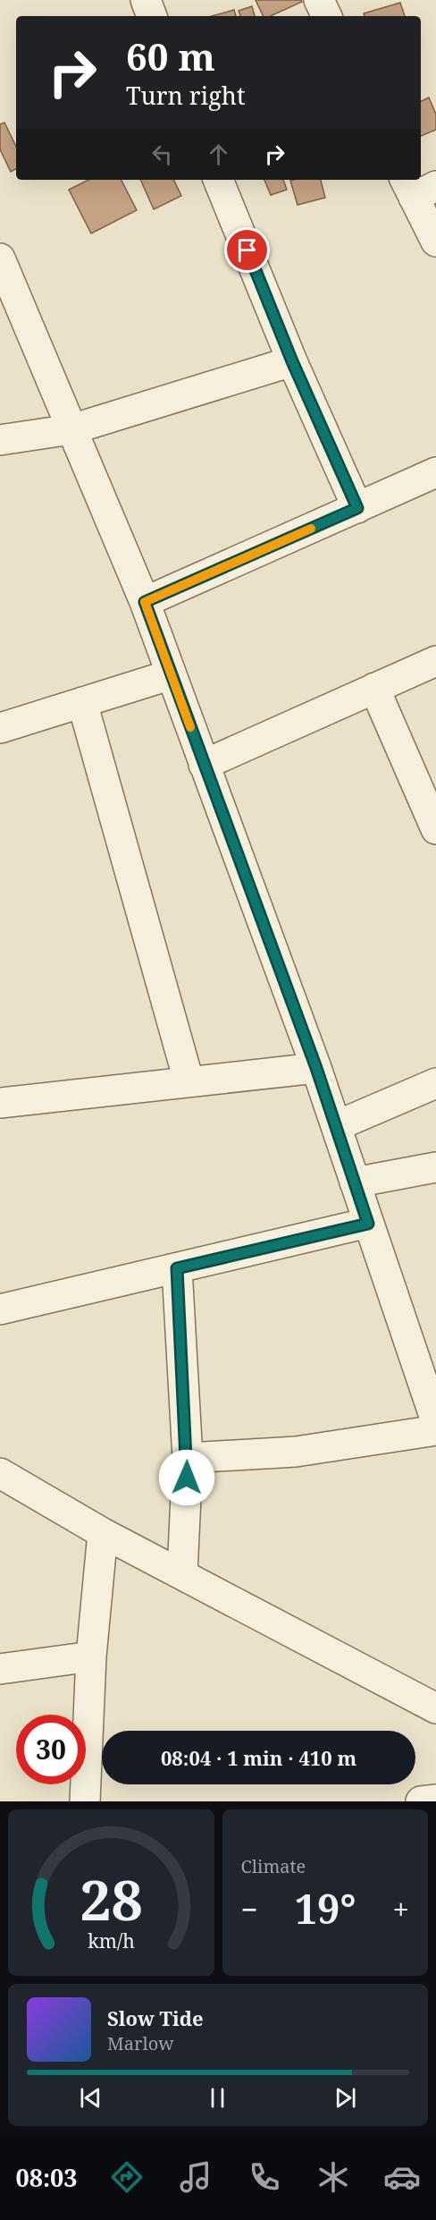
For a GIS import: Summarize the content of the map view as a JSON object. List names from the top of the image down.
{
  "page": {
    "turn": ["60 m", "Turn right"],
    "limit": "30",
    "trip": "08:04 · 1 min · 410 m",
    "tile": "Climate",
    "heat": ["−", "19°", "+"],
    "song": ["Slow Tide", "Marlow"],
    "tabs": "08:03",
    "gauge": ["28", "km/h"]
  }
}
